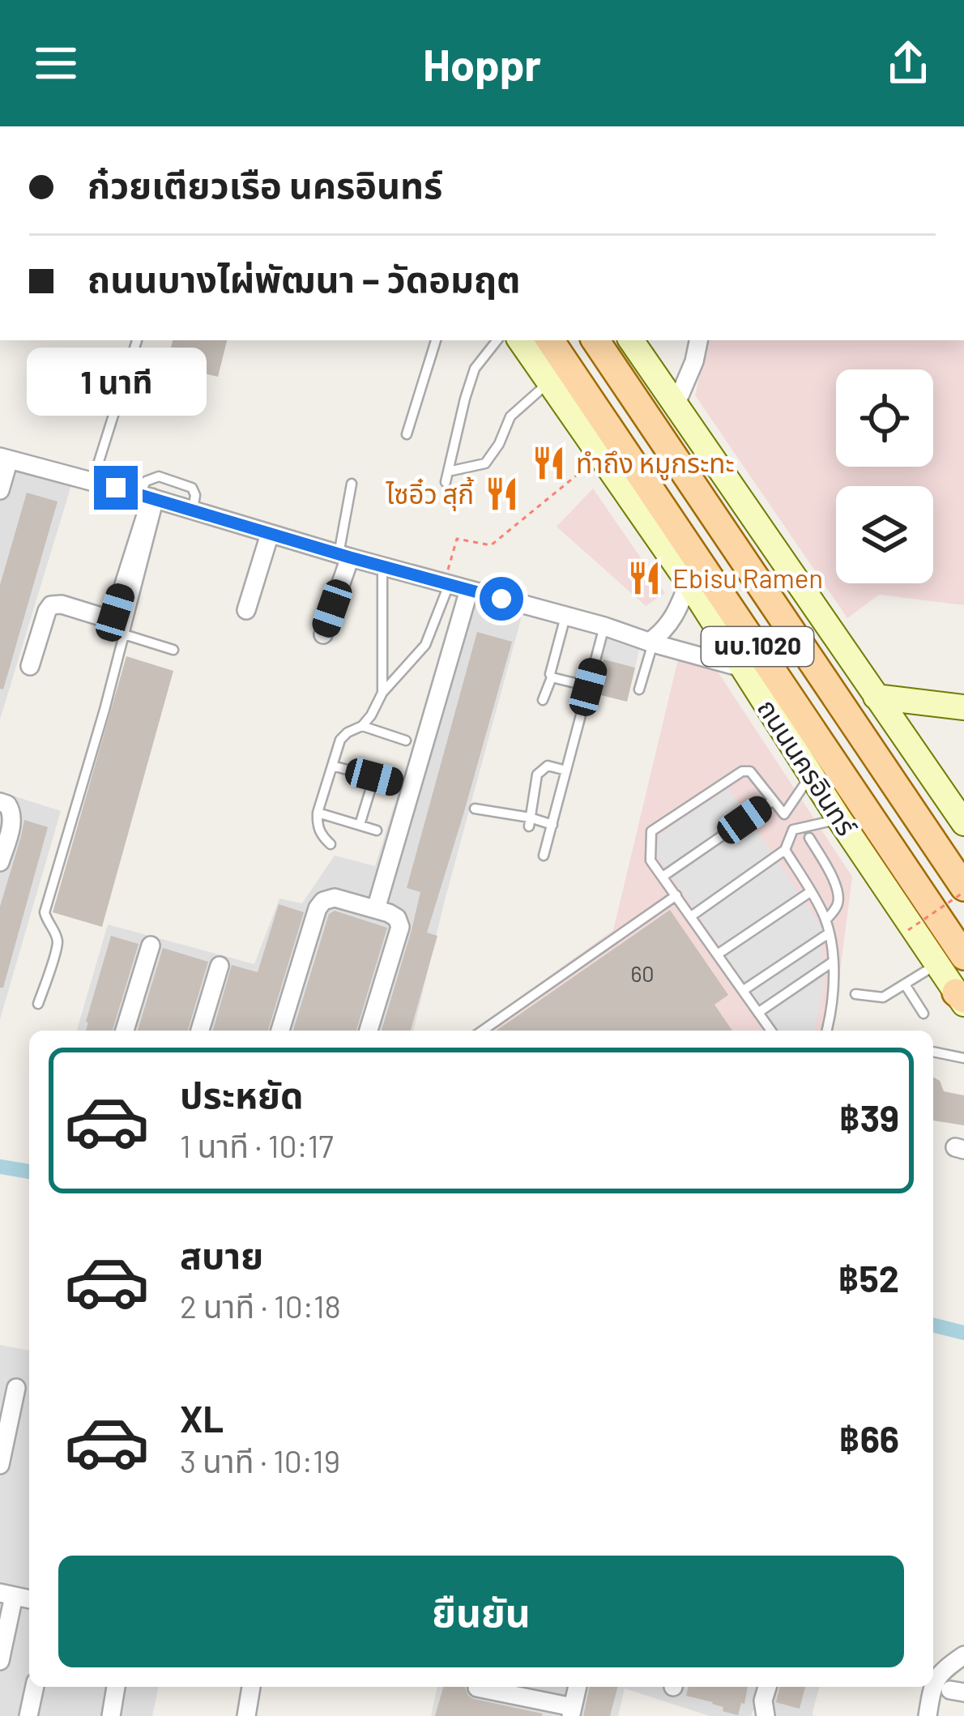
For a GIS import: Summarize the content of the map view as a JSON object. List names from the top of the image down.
{
  "streets": {
    "main road": ["นบ.1020", "ถนนนครอินทร์"]
  },
  "places": {
    "restaurant": ["ทำถึง หมูกระทะ", "ไซอิ๋ว สุกี้", "Ebisu Ramen"]
  },
  "house_numbers": ["60"],
  "page": {
    "header": "Hoppr",
    "banner": ["ก๋วยเตียวเรือ นครอินทร์", "ถนนบางไผ่พัฒนา – วัดอมฤต"],
    "bubble": "1 นาที",
    "list": [
      {
        "name": "ประหยัด",
        "note": "1 นาที · 10:17",
        "value": "฿39"
      },
      {
        "name": "สบาย",
        "note": "2 นาที · 10:18",
        "value": "฿52"
      },
      {
        "name": "XL",
        "note": "3 นาที · 10:19",
        "value": "฿66"
      }
    ],
    "buttons": "ยืนยัน"
  }
}
